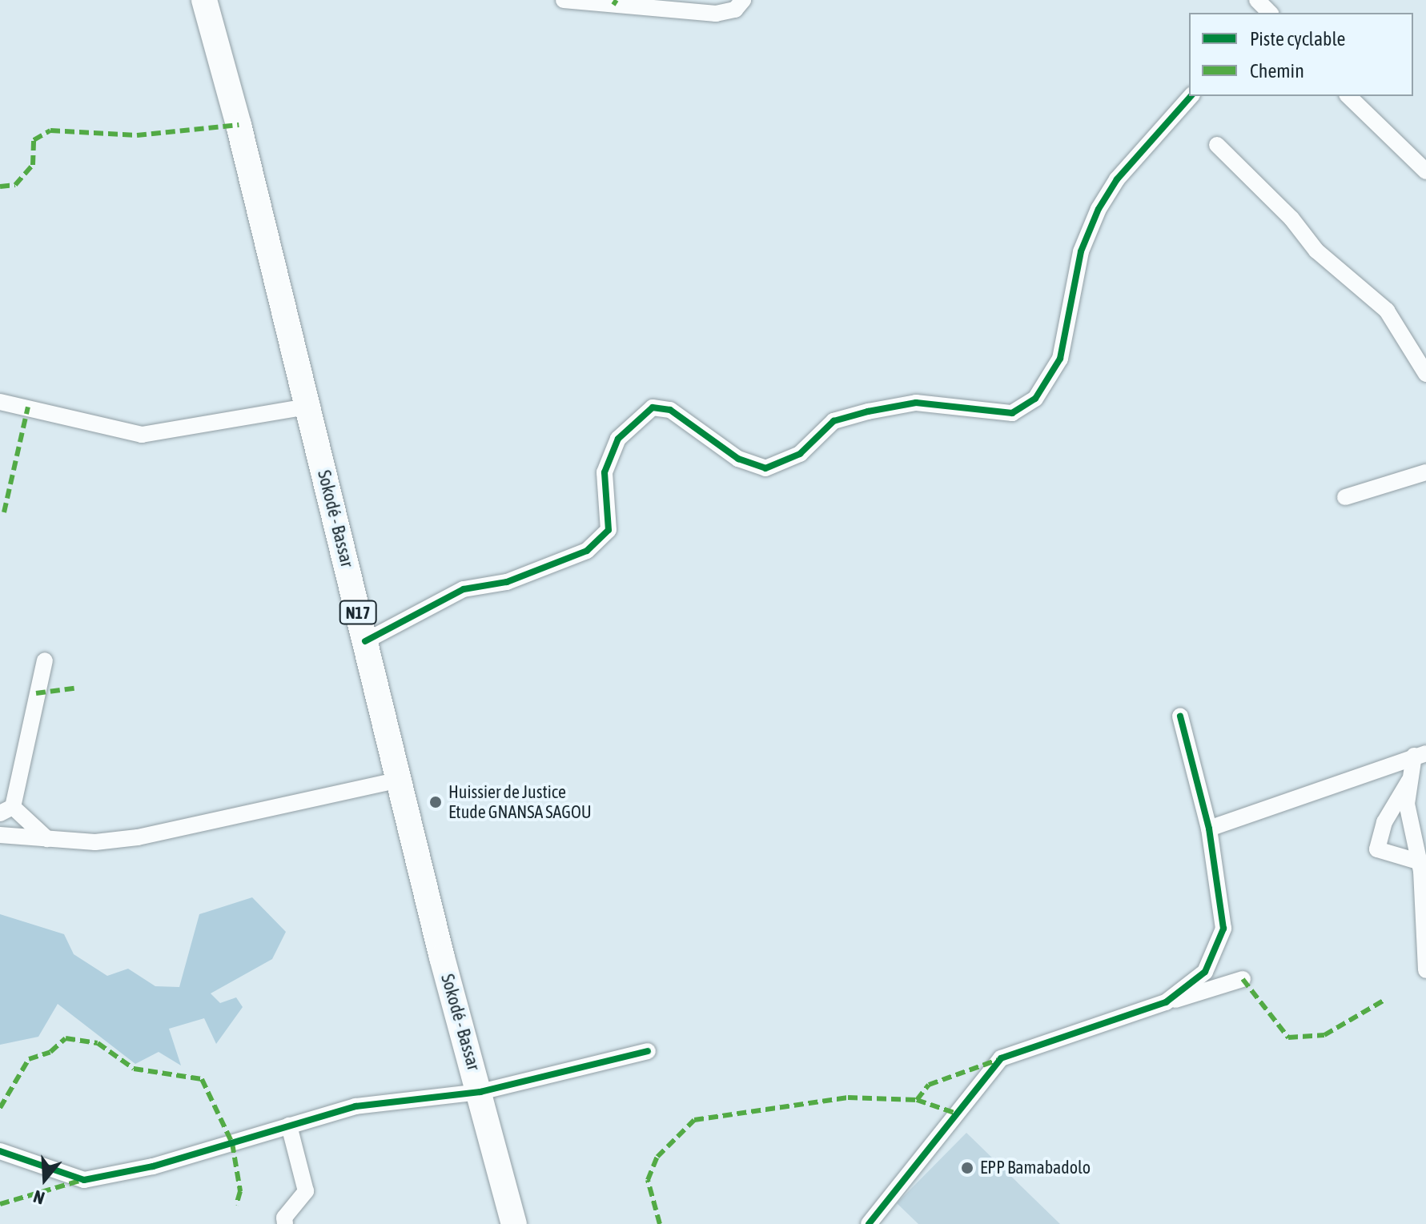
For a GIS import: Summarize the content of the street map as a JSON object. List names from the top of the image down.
{
  "streets": {
    "main road": ["Sokodé - Bassar", "N17"]
  },
  "places": ["Huissier de Justice Etude GNANSA SAGOU", "EPP Bamabadolo"],
  "legend": ["Piste cyclable", "Chemin"],
  "north": "bottom"
}
